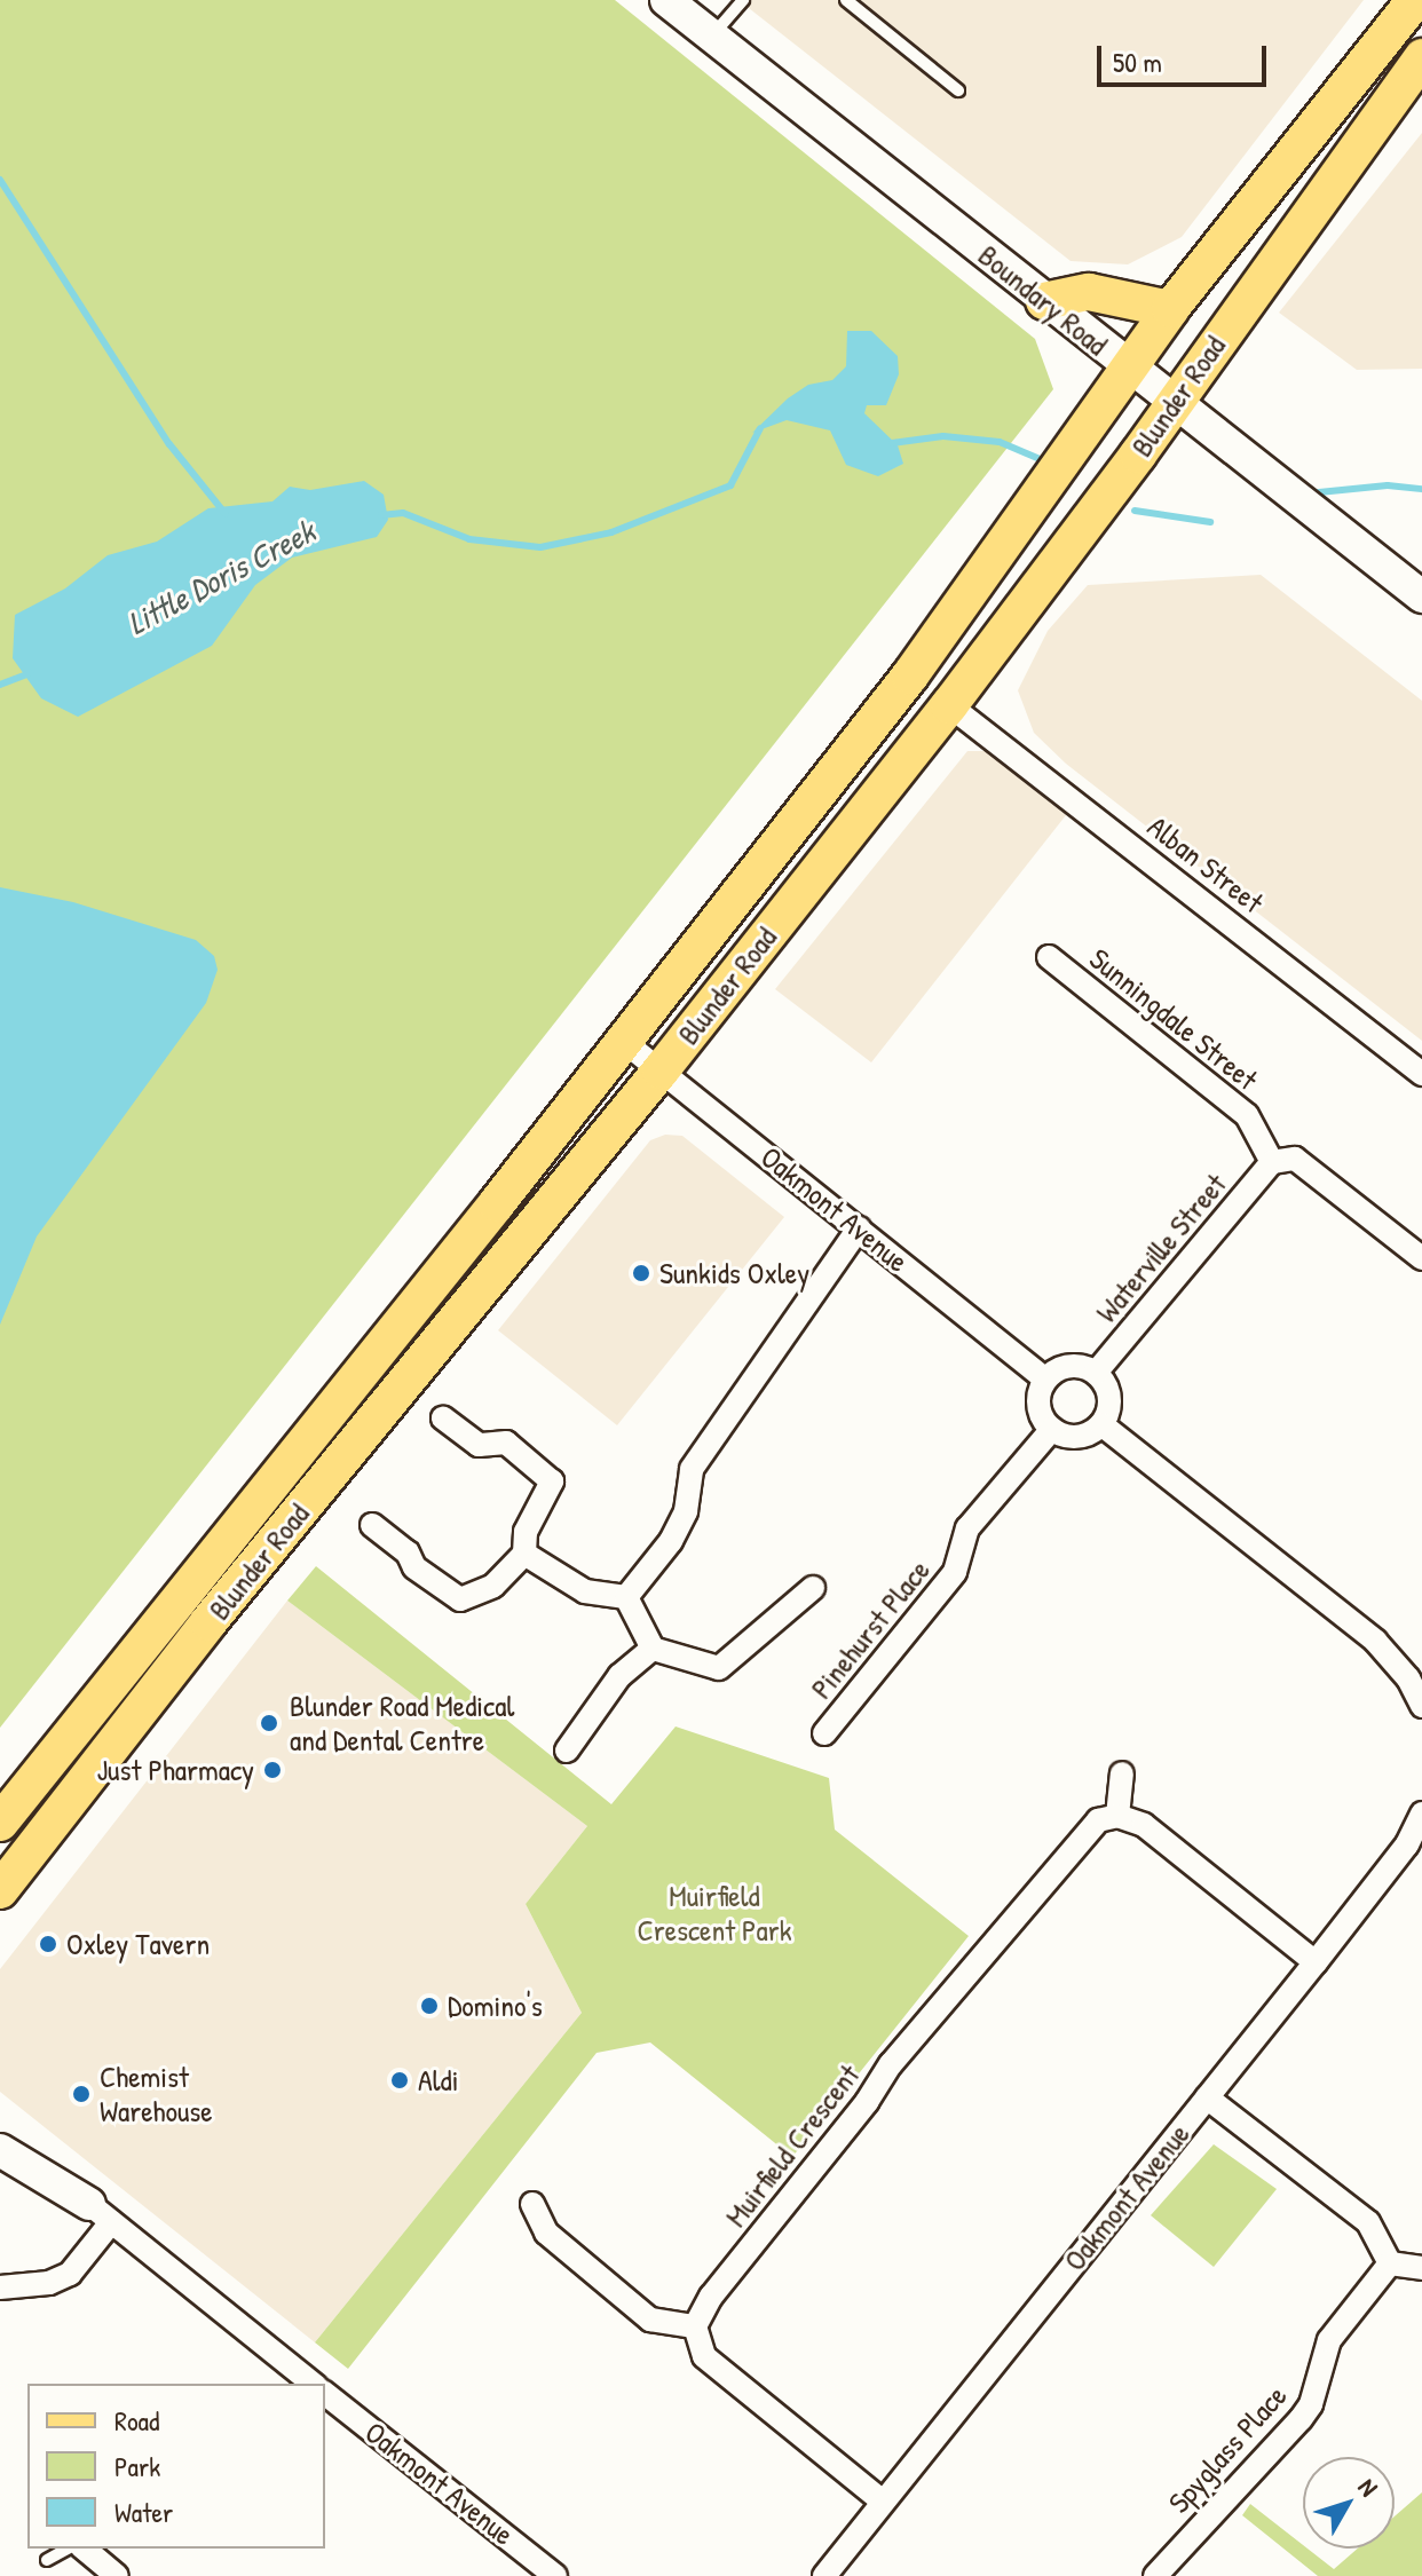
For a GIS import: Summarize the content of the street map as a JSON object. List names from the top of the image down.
{
  "streets": {
    "main road": ["Blunder Road"],
    "street": [
      "Boundary Road",
      "Alban Street",
      "Sunningdale Street",
      "Oakmont Avenue",
      "Waterville Street",
      "Pinehurst Place",
      "Muirfield Crescent",
      "Spyglass Place"
    ]
  },
  "crossings": [
    ["Boundary Road", "Blunder Road"],
    ["Blunder Road", "Alban Street"],
    ["Blunder Road", "Oakmont Avenue"],
    ["Sunningdale Street", "Waterville Street"],
    ["Oakmont Avenue", "Waterville Street"],
    ["Oakmont Avenue", "Pinehurst Place"],
    ["Waterville Street", "Pinehurst Place"]
  ],
  "water": ["Little Doris Creek"],
  "parks": ["Muirfield Crescent Park"],
  "places": [
    "Sunkids Oxley",
    "Blunder Road Medical and Dental Centre",
    "Just Pharmacy",
    "Oxley Tavern",
    "Domino's",
    "Aldi",
    "Chemist Warehouse"
  ],
  "legend": ["Road", "Park", "Water"],
  "scale_bar": "50 m",
  "north": "top right"
}
